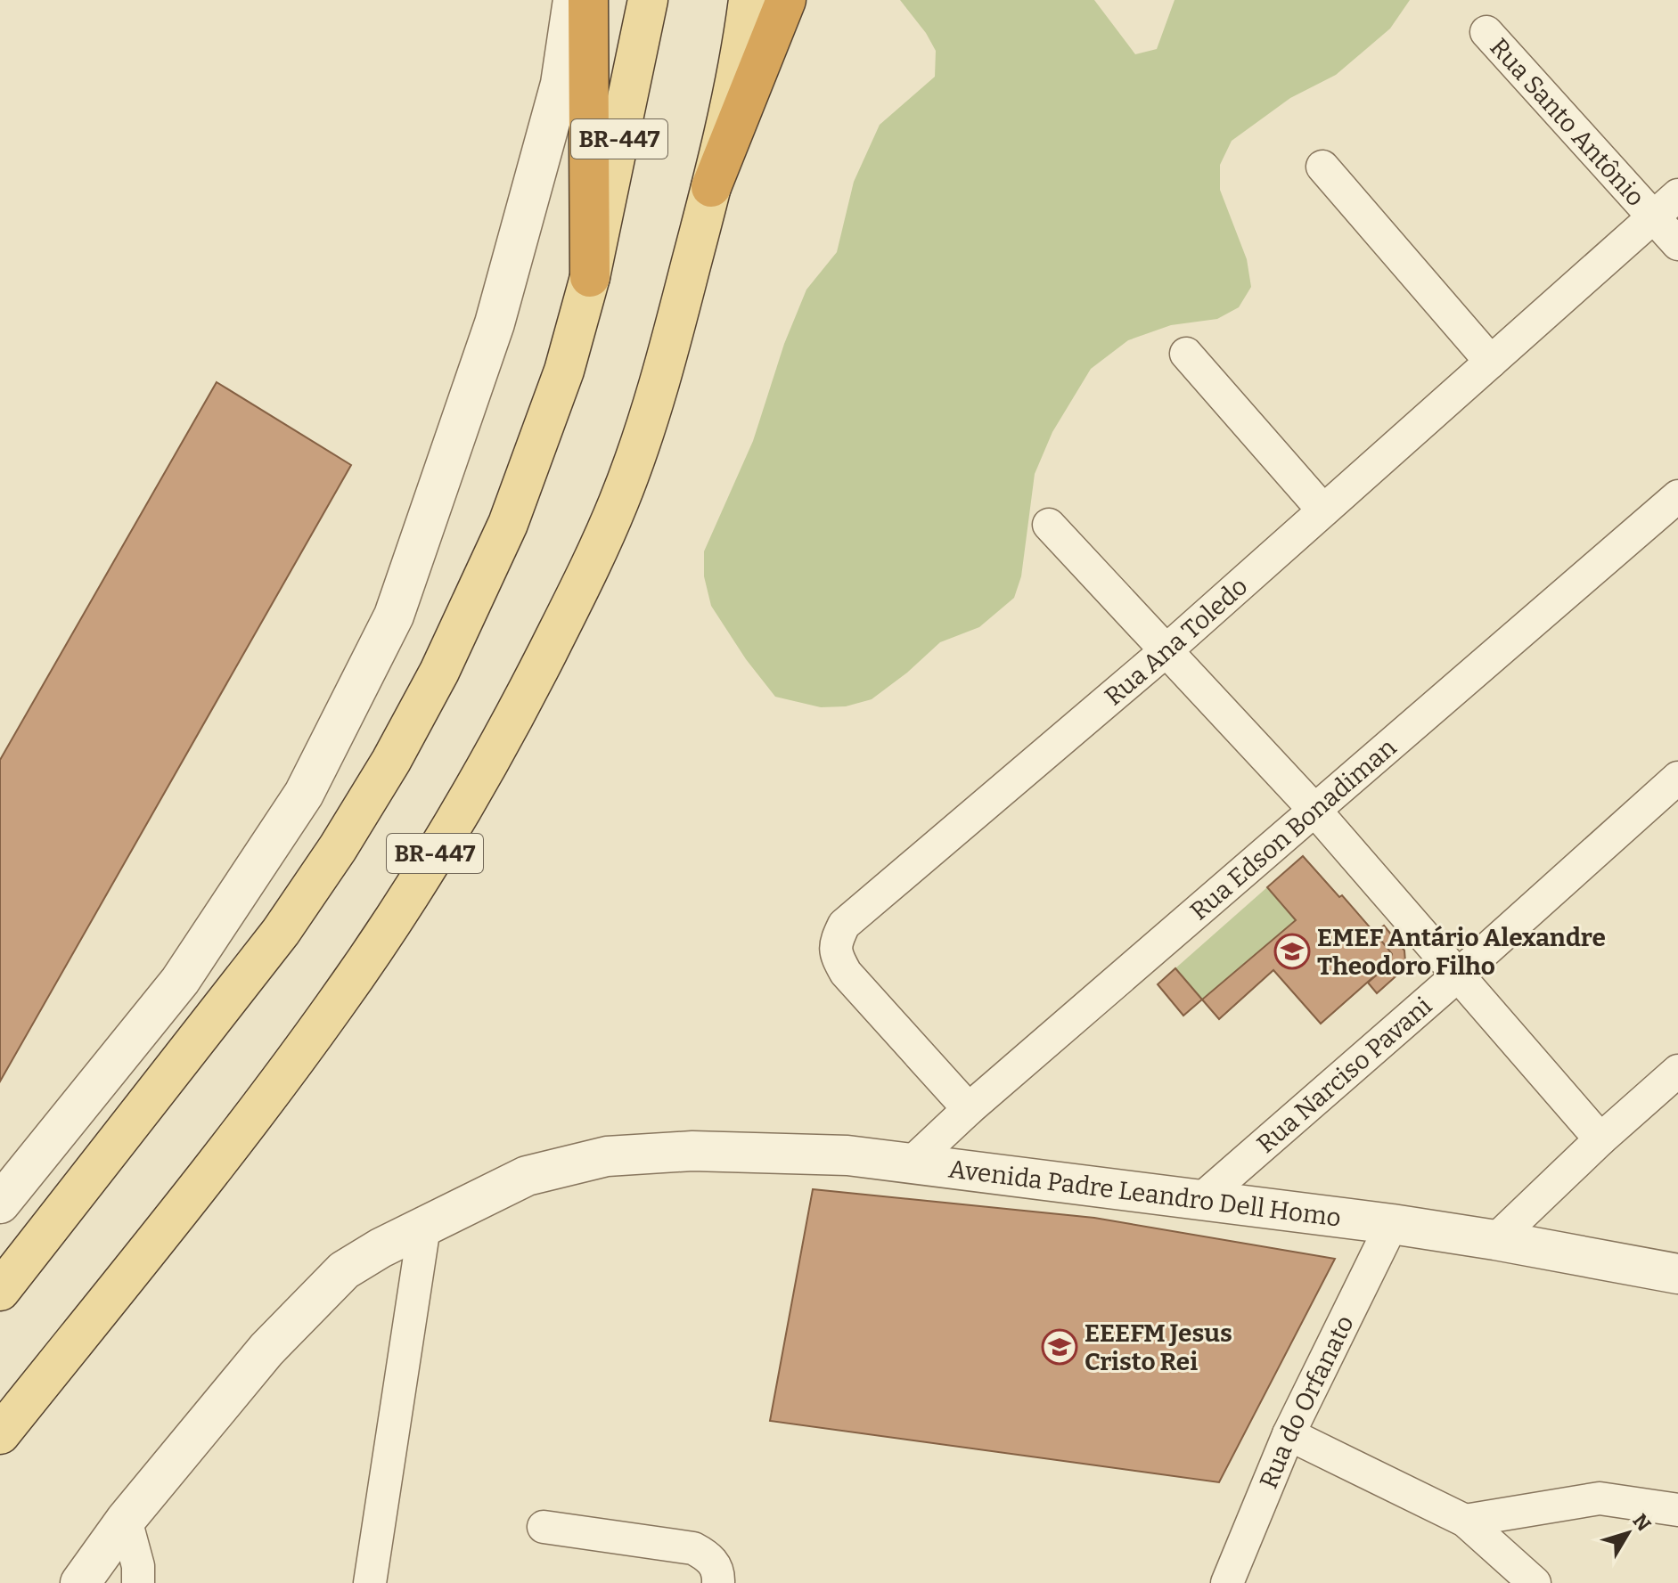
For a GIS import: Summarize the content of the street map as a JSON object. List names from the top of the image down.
{
  "streets": {
    "main road": ["BR-447"],
    "street": [
      "Rua Santo Antônio",
      "Rua Ana Toledo",
      "Rua Edson Bonadiman",
      "Rua Narciso Pavani",
      "Avenida Padre Leandro Dell Homo",
      "Rua do Orfanato"
    ]
  },
  "crossings": [
    ["Rua Santo Antônio", "Rua Ana Toledo"],
    ["Rua Ana Toledo", "Rua Edson Bonadiman"],
    ["Rua Edson Bonadiman", "Avenida Padre Leandro Dell Homo"],
    ["Rua Narciso Pavani", "Avenida Padre Leandro Dell Homo"],
    ["Avenida Padre Leandro Dell Homo", "Rua do Orfanato"]
  ],
  "places": {
    "school or university": ["EMEF Antário Alexandre Theodoro Filho", "EEEFM Jesus Cristo Rei"]
  },
  "north": "top right"
}
